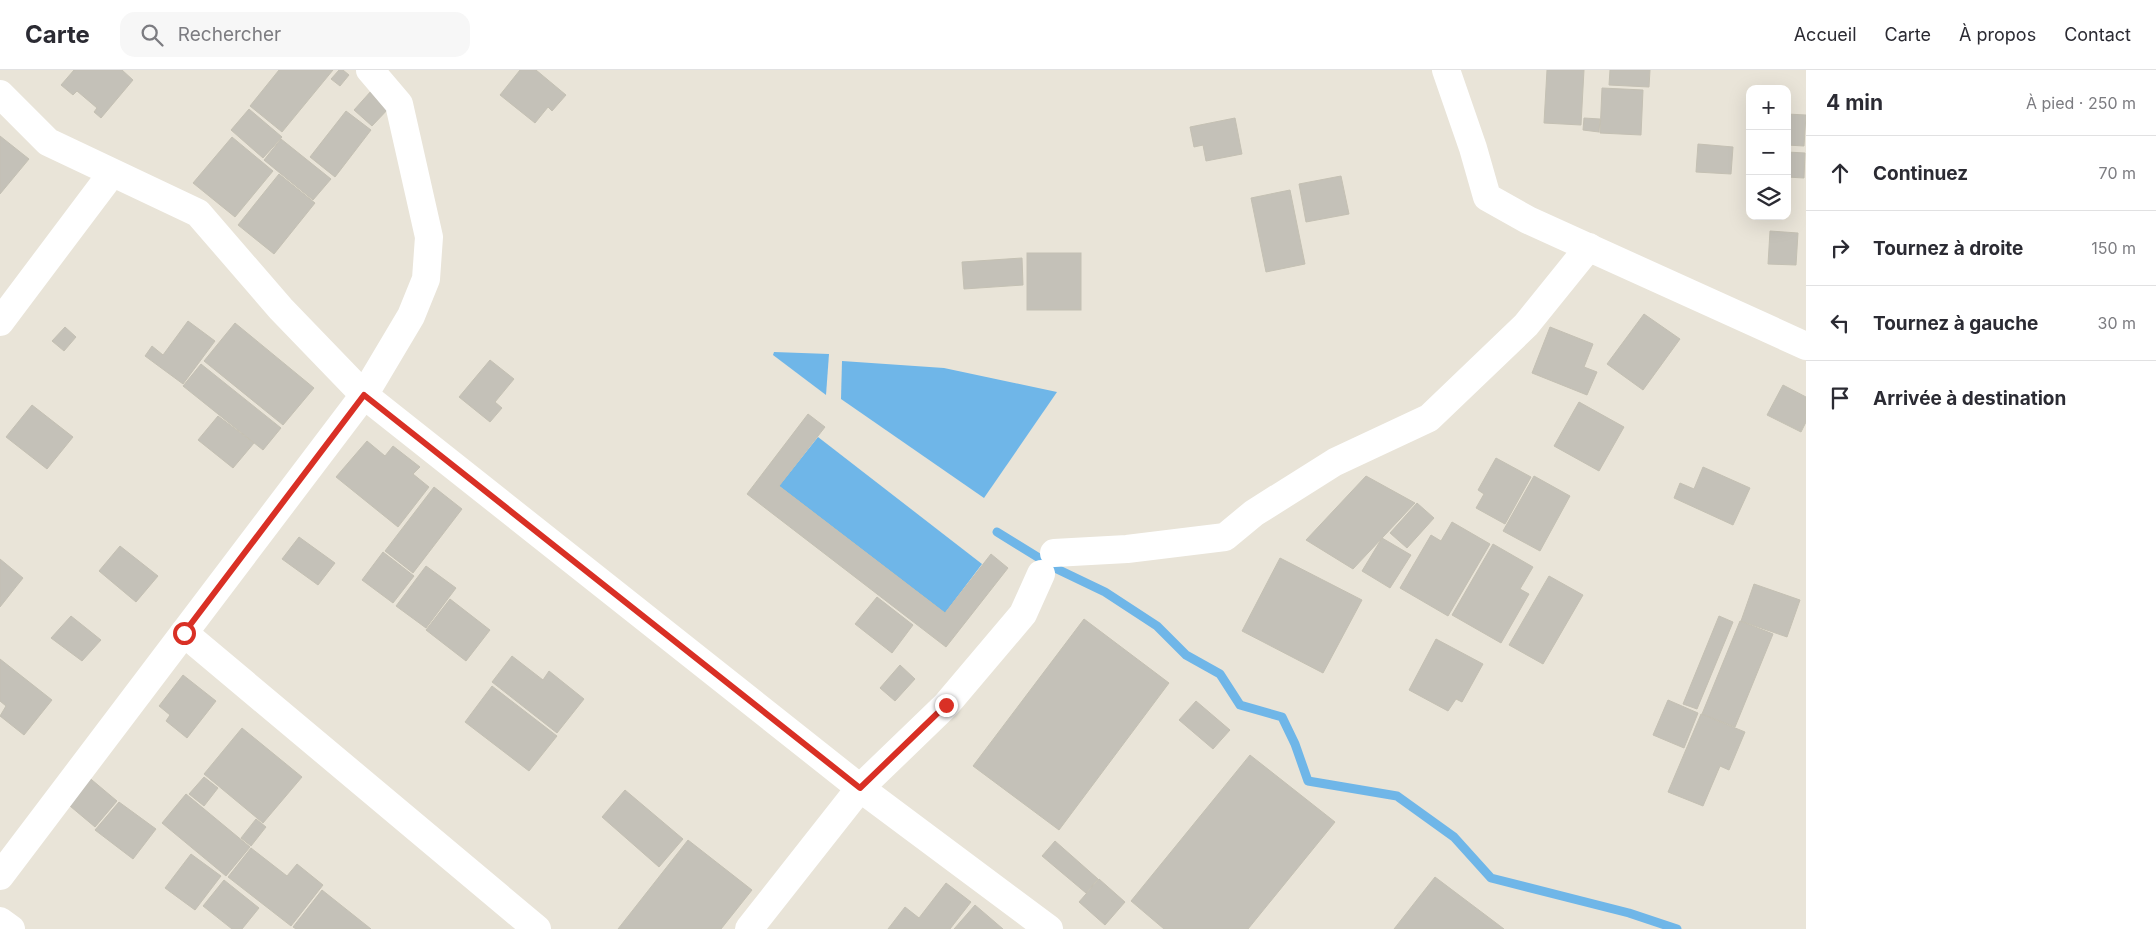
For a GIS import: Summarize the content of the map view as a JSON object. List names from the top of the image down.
{
  "page": {
    "header": "Carte",
    "search": "Rechercher",
    "nav": [
      "Accueil",
      "Carte",
      "À propos",
      "Contact"
    ],
    "heading": ["4 min", "À pied · 250 m"],
    "map_buttons": ["+", "−"],
    "list": [
      ["Continuez", "70 m"],
      ["Tournez à droite", "150 m"],
      ["Tournez à gauche", "30 m"],
      "Arrivée à destination"
    ]
  }
}
